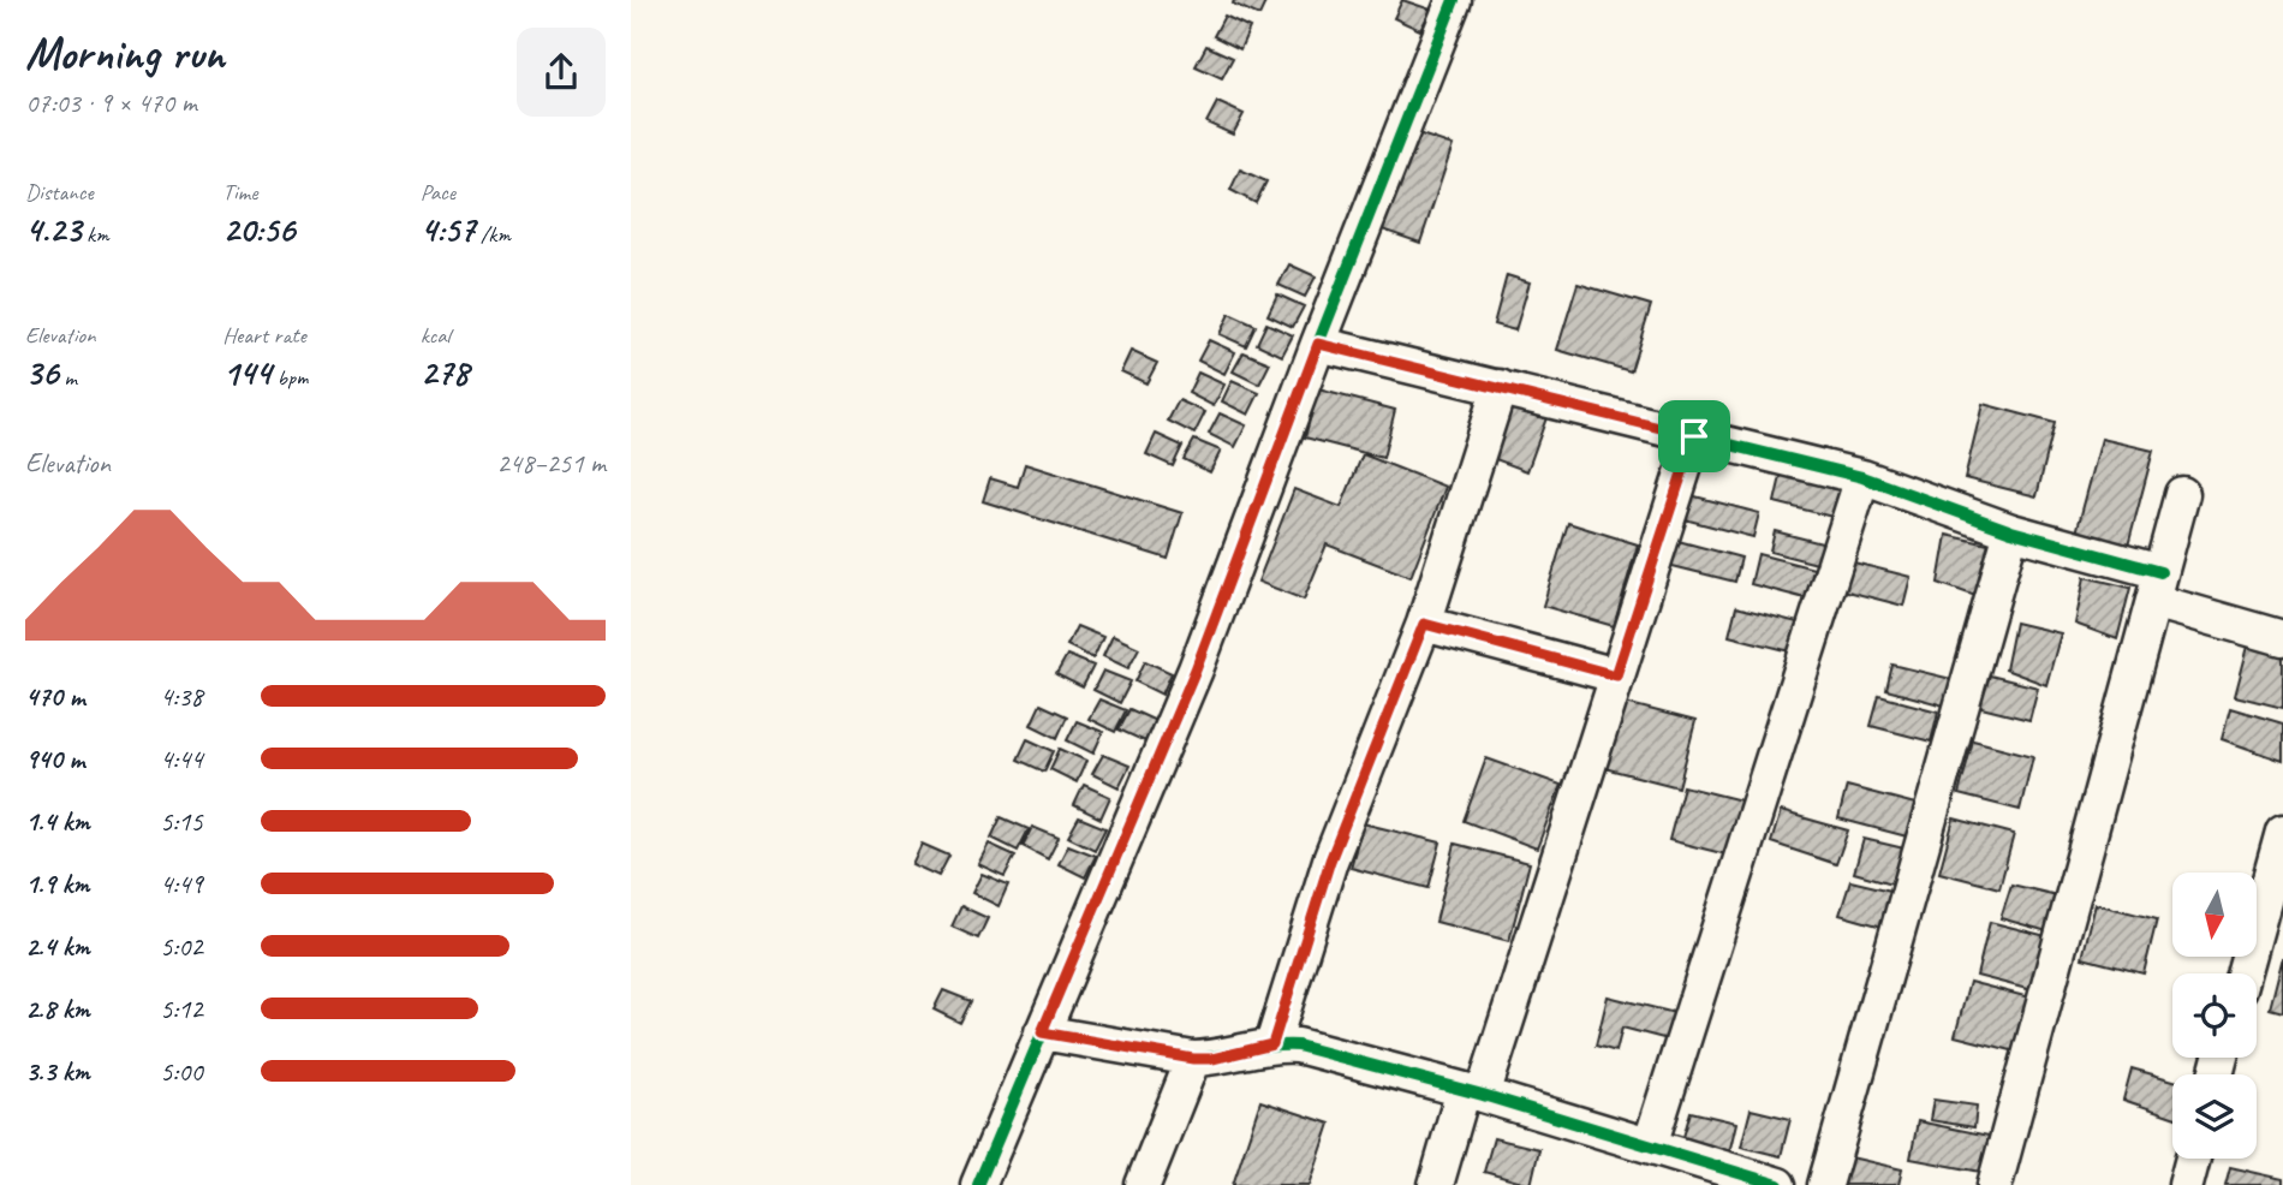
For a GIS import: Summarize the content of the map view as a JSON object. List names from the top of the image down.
{
  "north": "bottom",
  "page": {
    "heading": ["Morning run", "07:03 · 9 × 470 m"],
    "stats": [
      ["Distance", "4.23 km"],
      ["Time", "20:56"],
      ["Pace", "4:57 /km"],
      ["Elevation", "36 m"],
      ["Heart rate", "144 bpm"],
      ["kcal", "278"]
    ],
    "chart": ["Elevation", "248–251 m"],
    "list": [
      {
        "name": "470 m",
        "note": "4:38"
      },
      {
        "name": "940 m",
        "note": "4:44"
      },
      {
        "name": "1.4 km",
        "note": "5:15"
      },
      {
        "name": "1.9 km",
        "note": "4:49"
      },
      {
        "name": "2.4 km",
        "note": "5:02"
      },
      {
        "name": "2.8 km",
        "note": "5:12"
      },
      {
        "name": "3.3 km",
        "note": "5:00"
      }
    ]
  }
}
